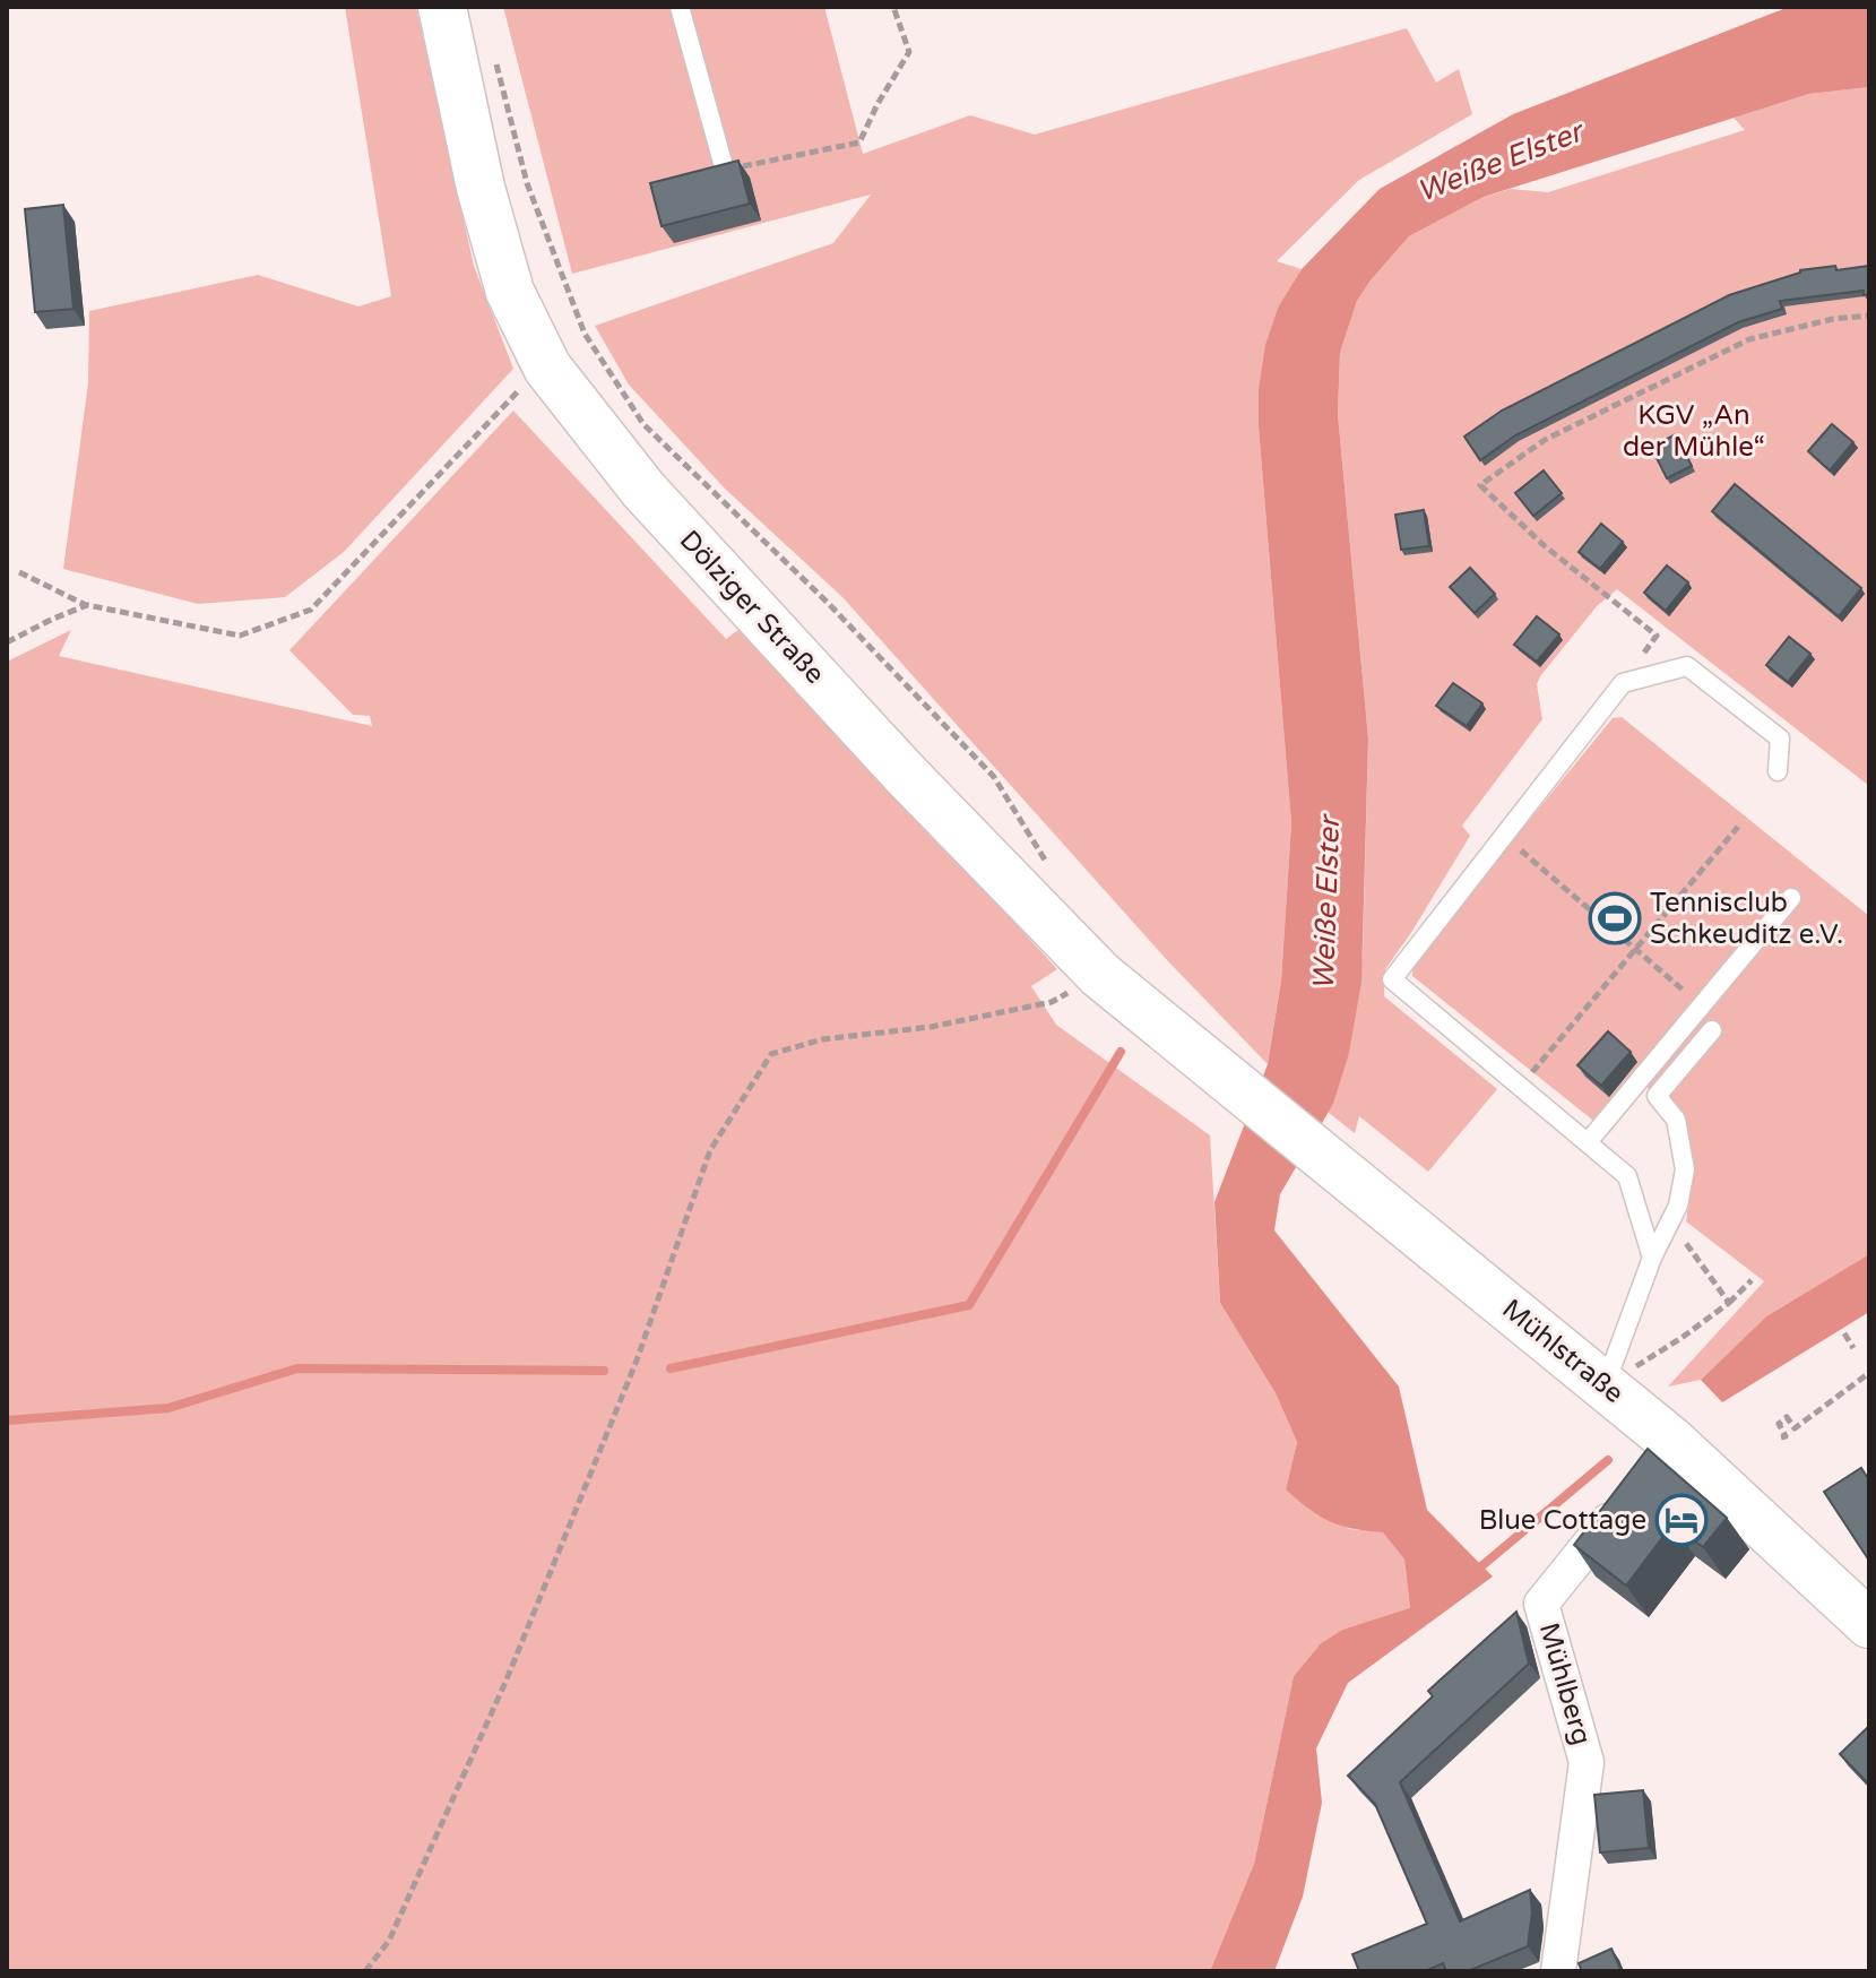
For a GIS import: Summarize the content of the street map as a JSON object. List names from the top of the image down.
{
  "streets": {
    "street": ["Dölziger Straße", "Mühlstraße", "Mühlberg"]
  },
  "crossings": [
    ["Dölziger Straße", "Mühlstraße"]
  ],
  "water": ["Weiße Elster"],
  "parks": ["KGV „An der Mühle“"],
  "places": {
    "sports": ["Tennisclub Schkeuditz e.V."],
    "hotel": ["Blue Cottage"]
  }
}
